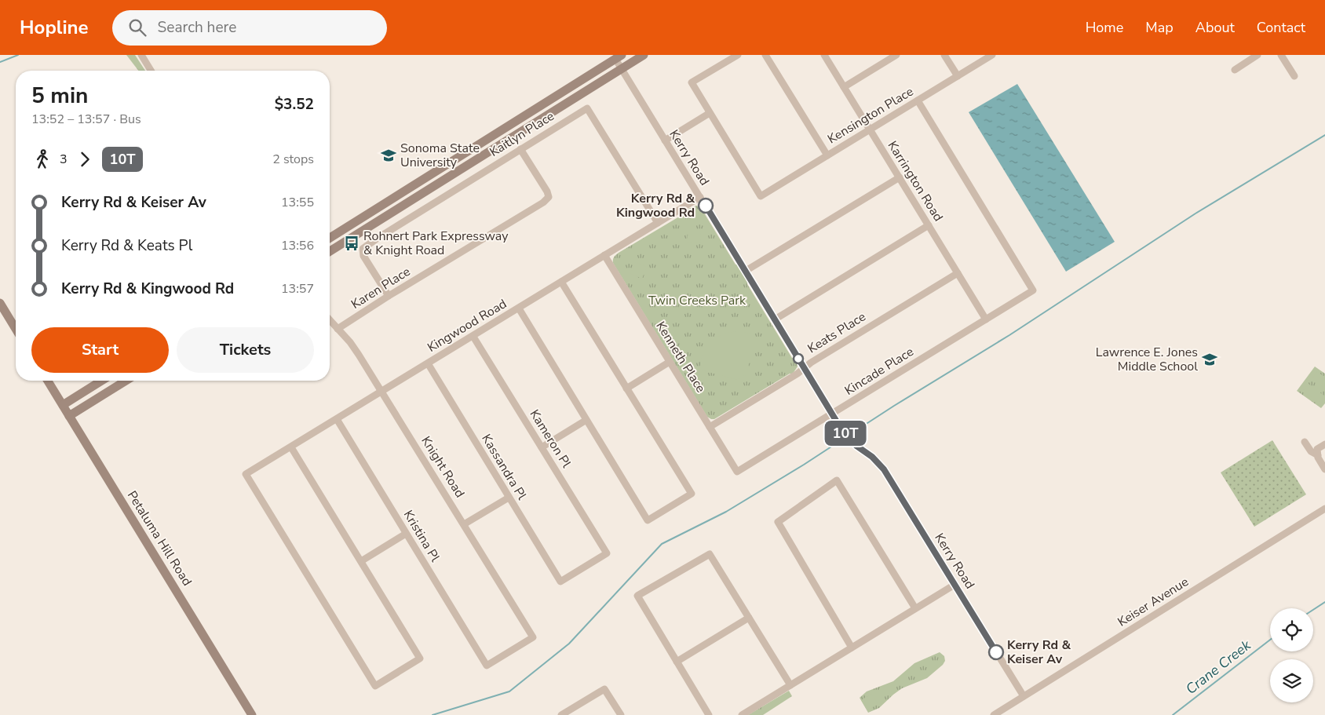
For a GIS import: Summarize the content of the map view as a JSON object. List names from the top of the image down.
{
  "streets": {
    "main road": ["Petaluma Hill Road"],
    "street": [
      "Kensington Place",
      "Kaitlyn Place",
      "Kerry Road",
      "Karrington Road",
      "Karen Place",
      "Kingwood Road",
      "Keats Place",
      "Kenneth Place",
      "Kincade Place",
      "Kameron Pl",
      "Knight Road",
      "Kassandra Pl",
      "Kristina Pl",
      "Keiser Avenue"
    ]
  },
  "crossings": [
    ["Kensington Place", "Karrington Road"],
    ["Kensington Place", "Kincade Place"],
    ["Kaitlyn Place", "Karen Place"],
    ["Kaitlyn Place", "Kingwood Road"],
    ["Kerry Road", "Kingwood Road"],
    ["Kerry Road", "Keats Place"],
    ["Kerry Road", "Kincade Place"],
    ["Kerry Road", "Keiser Avenue"],
    ["Karrington Road", "Keats Place"],
    ["Karrington Road", "Kincade Place"],
    ["Karen Place", "Knight Road"],
    ["Kingwood Road", "Kenneth Place"],
    ["Kingwood Road", "Kameron Pl"],
    ["Kingwood Road", "Knight Road"],
    ["Kingwood Road", "Kassandra Pl"],
    ["Kingwood Road", "Kristina Pl"],
    ["Keats Place", "Kenneth Place"],
    ["Kenneth Place", "Kincade Place"],
    ["Kameron Pl", "Kassandra Pl"],
    ["Knight Road", "Kristina Pl"]
  ],
  "water": ["Crane Creek"],
  "parks": ["Twin Creeks Park"],
  "places": {
    "school or university": ["Sonoma State University", "Lawrence E. Jones Middle School"],
    "other": ["Kerry Rd & Kingwood Rd", "Kerry Rd & Keiser Av"],
    "bus stop": ["Rohnert Park Expressway & Knight Road"]
  },
  "lines": ["bus line 10T"],
  "page": {
    "header": "Hopline",
    "search": "Search here",
    "nav": [
      "Home",
      "Map",
      "About",
      "Contact"
    ],
    "on_map": "10T",
    "heading": ["5 min", "13:52 – 13:57 · Bus", "$3.52"],
    "legs": ["3", "10T", "2 stops"],
    "list": [
      {
        "name": "Kerry Rd & Keiser Av",
        "value": "13:55"
      },
      {
        "name": "Kerry Rd & Keats Pl",
        "value": "13:56"
      },
      {
        "name": "Kerry Rd & Kingwood Rd",
        "value": "13:57"
      }
    ],
    "buttons": ["Start", "Tickets"]
  }
}
